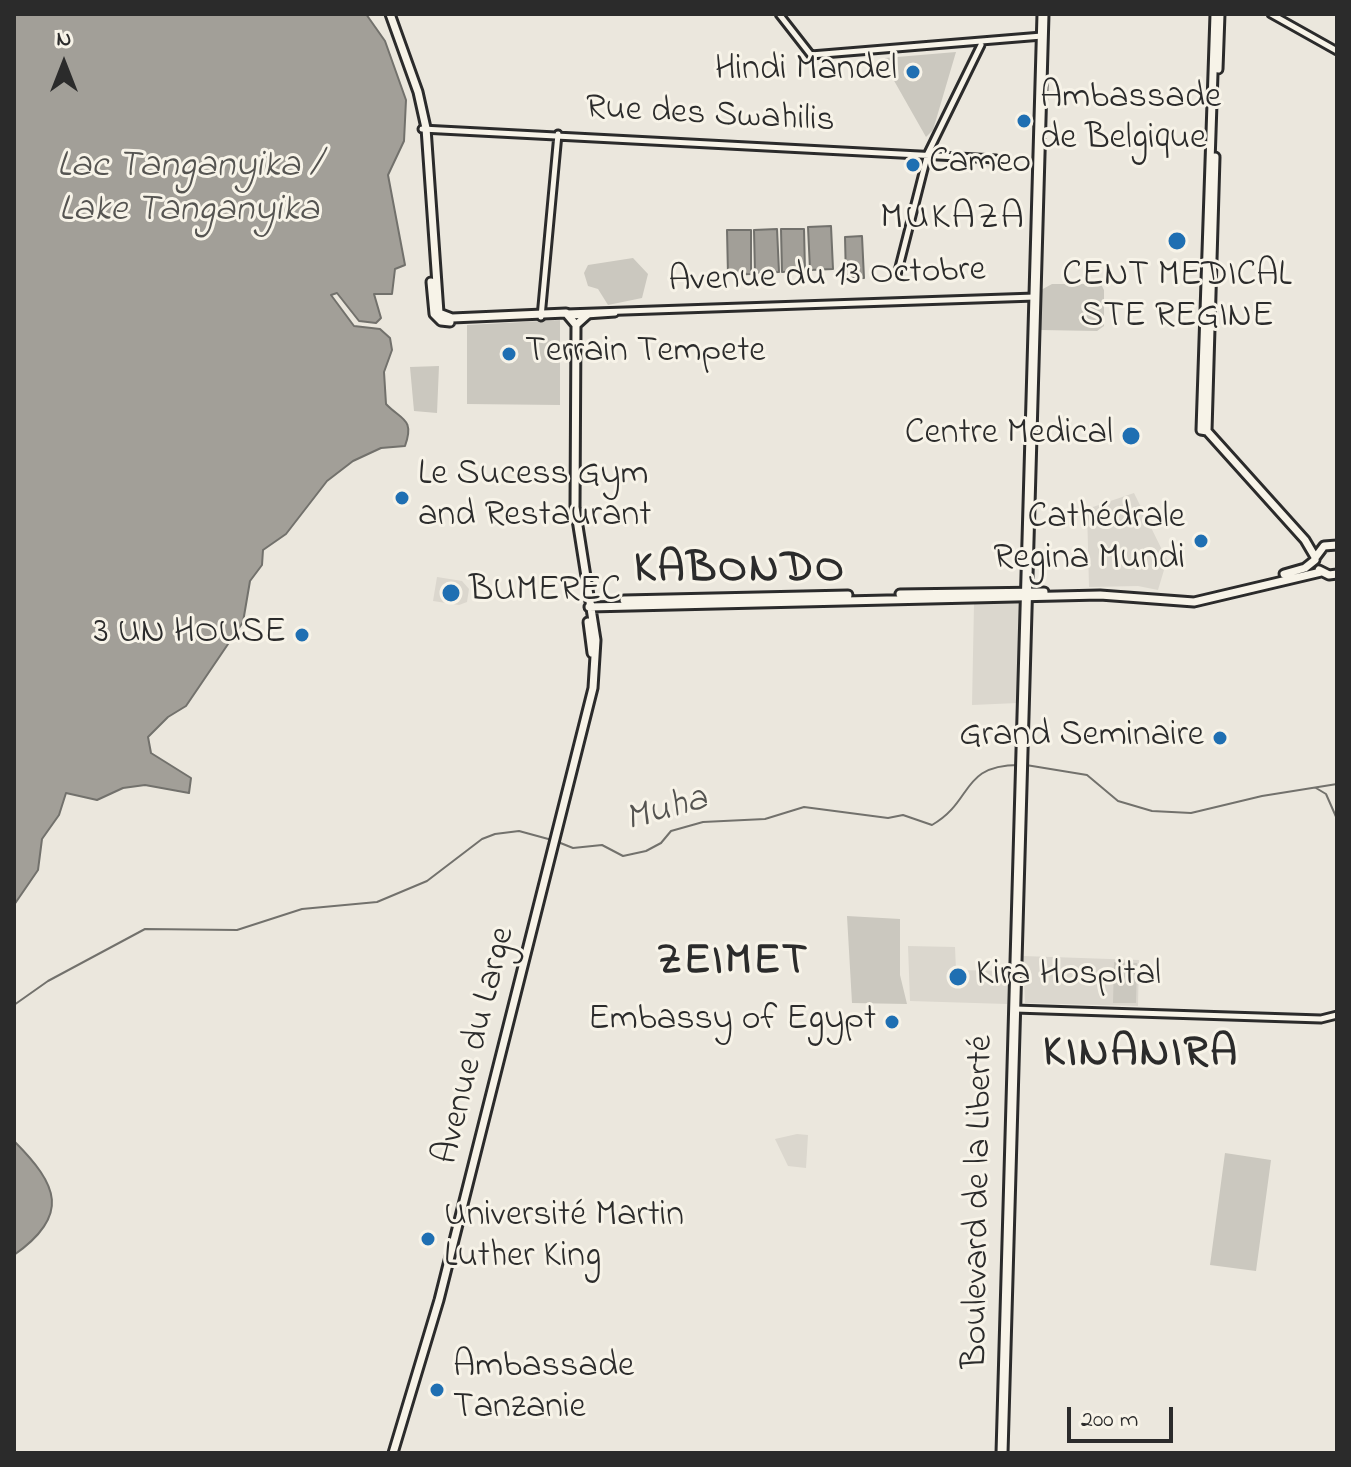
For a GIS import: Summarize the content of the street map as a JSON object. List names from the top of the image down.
{
  "streets": {
    "highway": ["Boulevard de la Liberté"],
    "main road": ["Avenue du Large"],
    "street": ["Rue des Swahilis", "Avenue du 13 Octobre"]
  },
  "crossings": [
    ["Avenue du 13 Octobre", "Boulevard de la Liberté"]
  ],
  "districts": [
    "MUKAZA",
    "KABONDO",
    "ZEIMET",
    "KINANIRA"
  ],
  "water": ["Lac Tanganyika / Lake Tanganyika", "Muha"],
  "places": [
    "Hindi Mandel",
    "Ambassade de Belgique",
    "Cameo",
    "CENT MEDICAL STE REGINE",
    "Terrain Tempete",
    "Centre Medical",
    "Le Sucess Gym and Restaurant",
    "Cathédrale Regina Mundi",
    "BUMEREC",
    "3 UN HOUSE",
    "Grand Seminaire",
    "Kira Hospital",
    "Embassy of Egypt",
    "Université Martin Luther King",
    "Ambassade Tanzanie"
  ],
  "scale_bar": "200 m",
  "north": "top"
}
